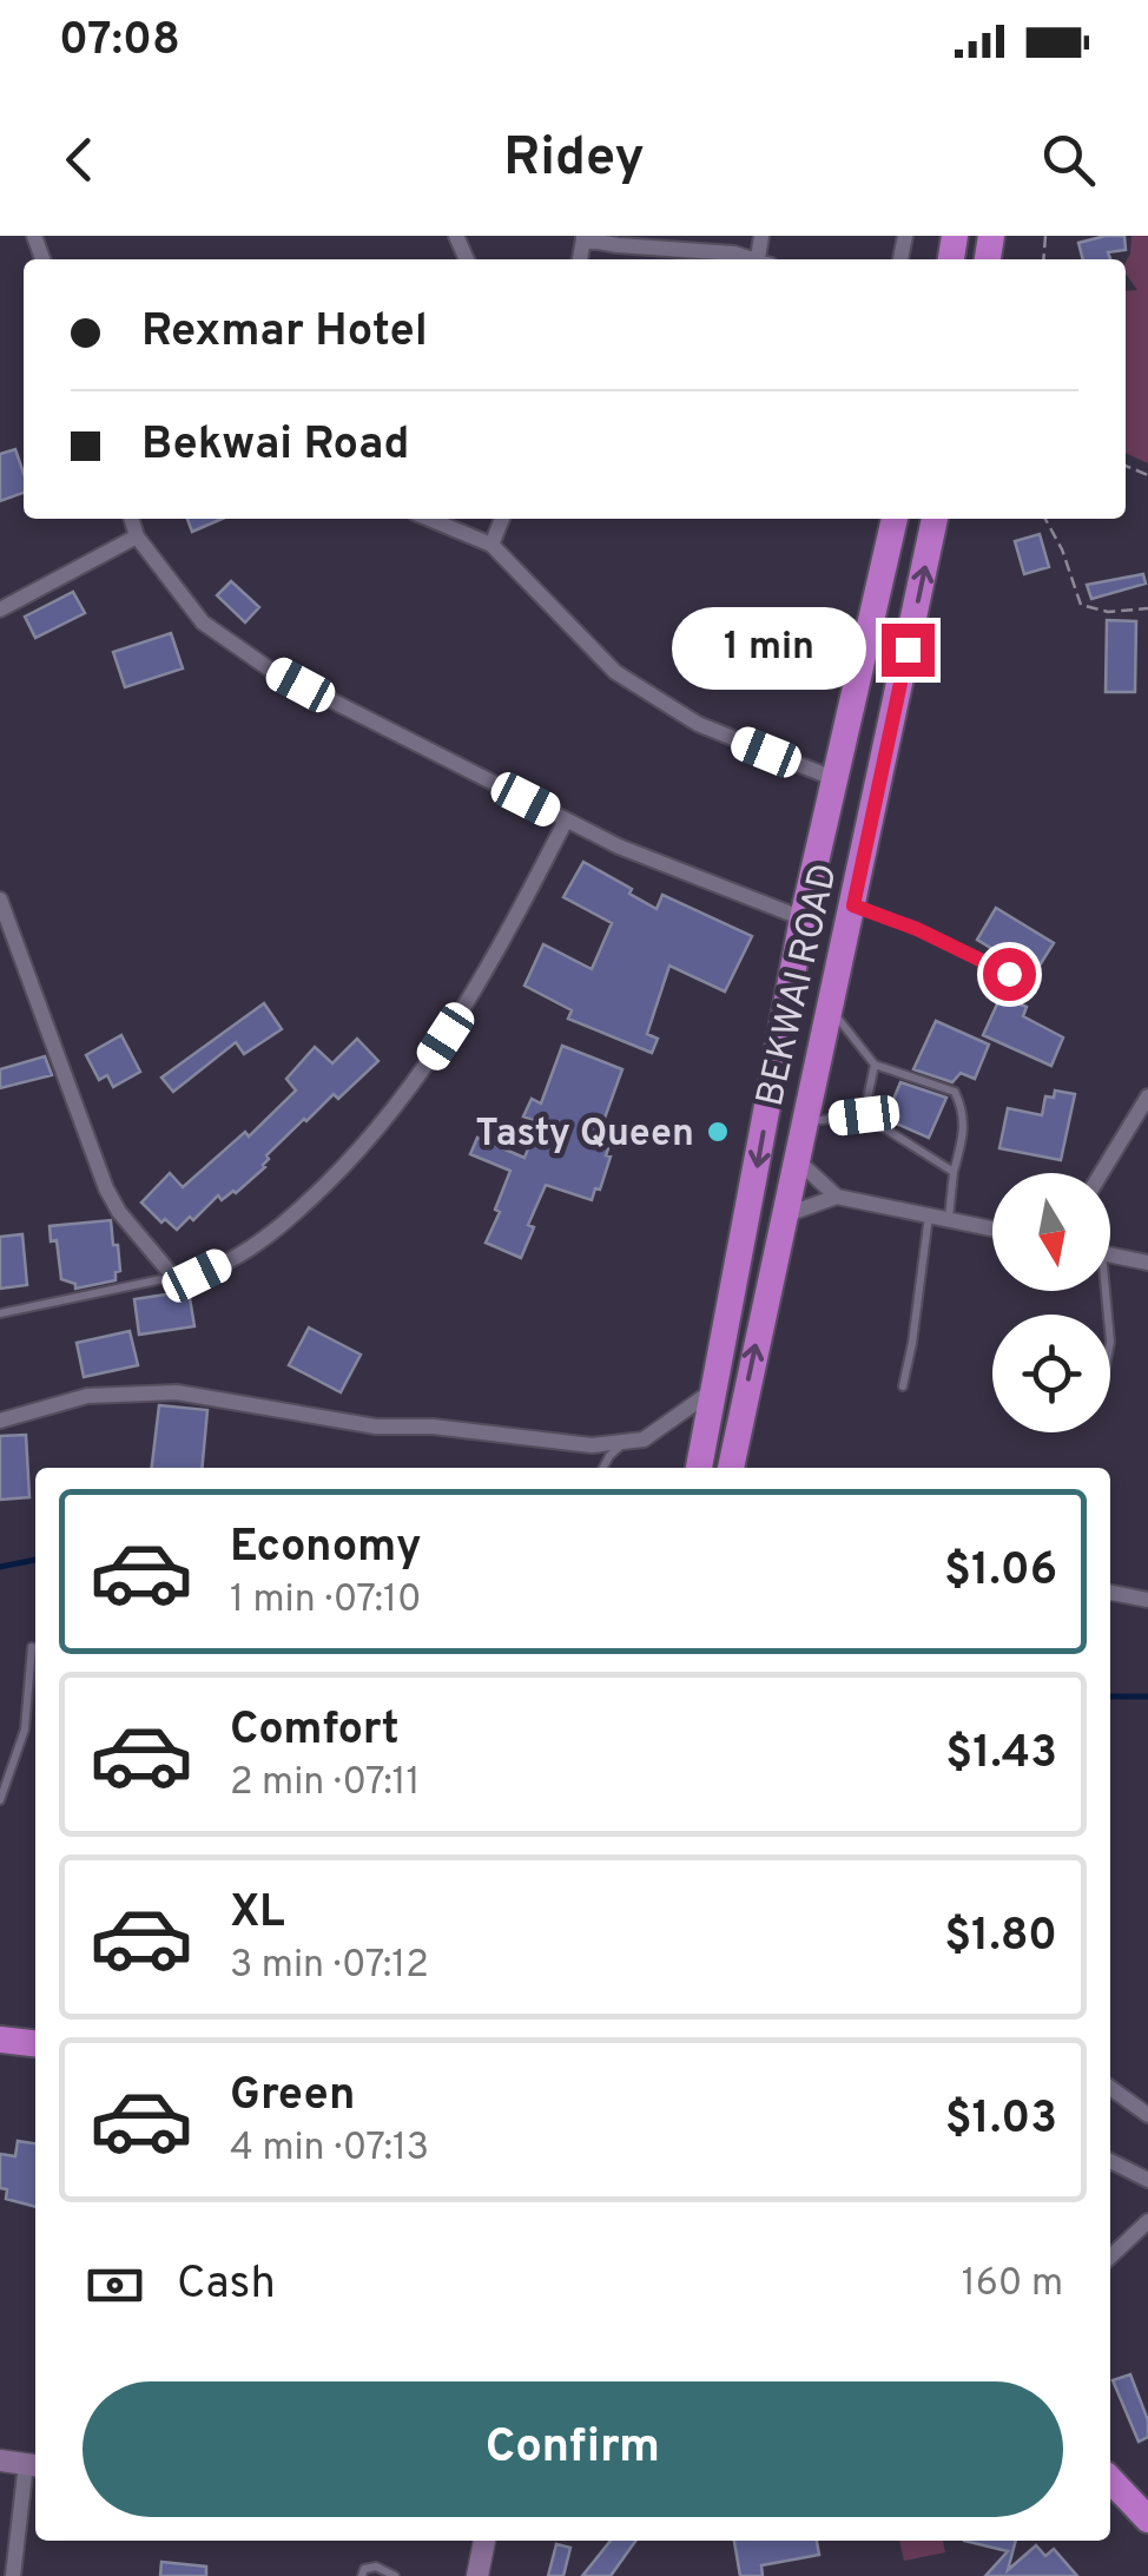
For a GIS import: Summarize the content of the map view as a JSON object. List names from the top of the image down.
{
  "streets": {
    "highway": ["BEKWAI ROAD"]
  },
  "places": ["Tasty Queen"],
  "north": "bottom",
  "page": {
    "status": "07:08",
    "header": "Ridey",
    "banner": ["Rexmar Hotel", "Bekwai Road"],
    "bubble": "1 min",
    "list": [
      {
        "name": "Economy",
        "note": "1 min · 07:10",
        "value": "$1.06"
      },
      {
        "name": "Comfort",
        "note": "2 min · 07:11",
        "value": "$1.43"
      },
      {
        "name": "XL",
        "note": "3 min · 07:12",
        "value": "$1.80"
      },
      {
        "name": "Green",
        "note": "4 min · 07:13",
        "value": "$1.03"
      }
    ],
    "pay": ["Cash", "160 m"],
    "buttons": "Confirm"
  }
}
